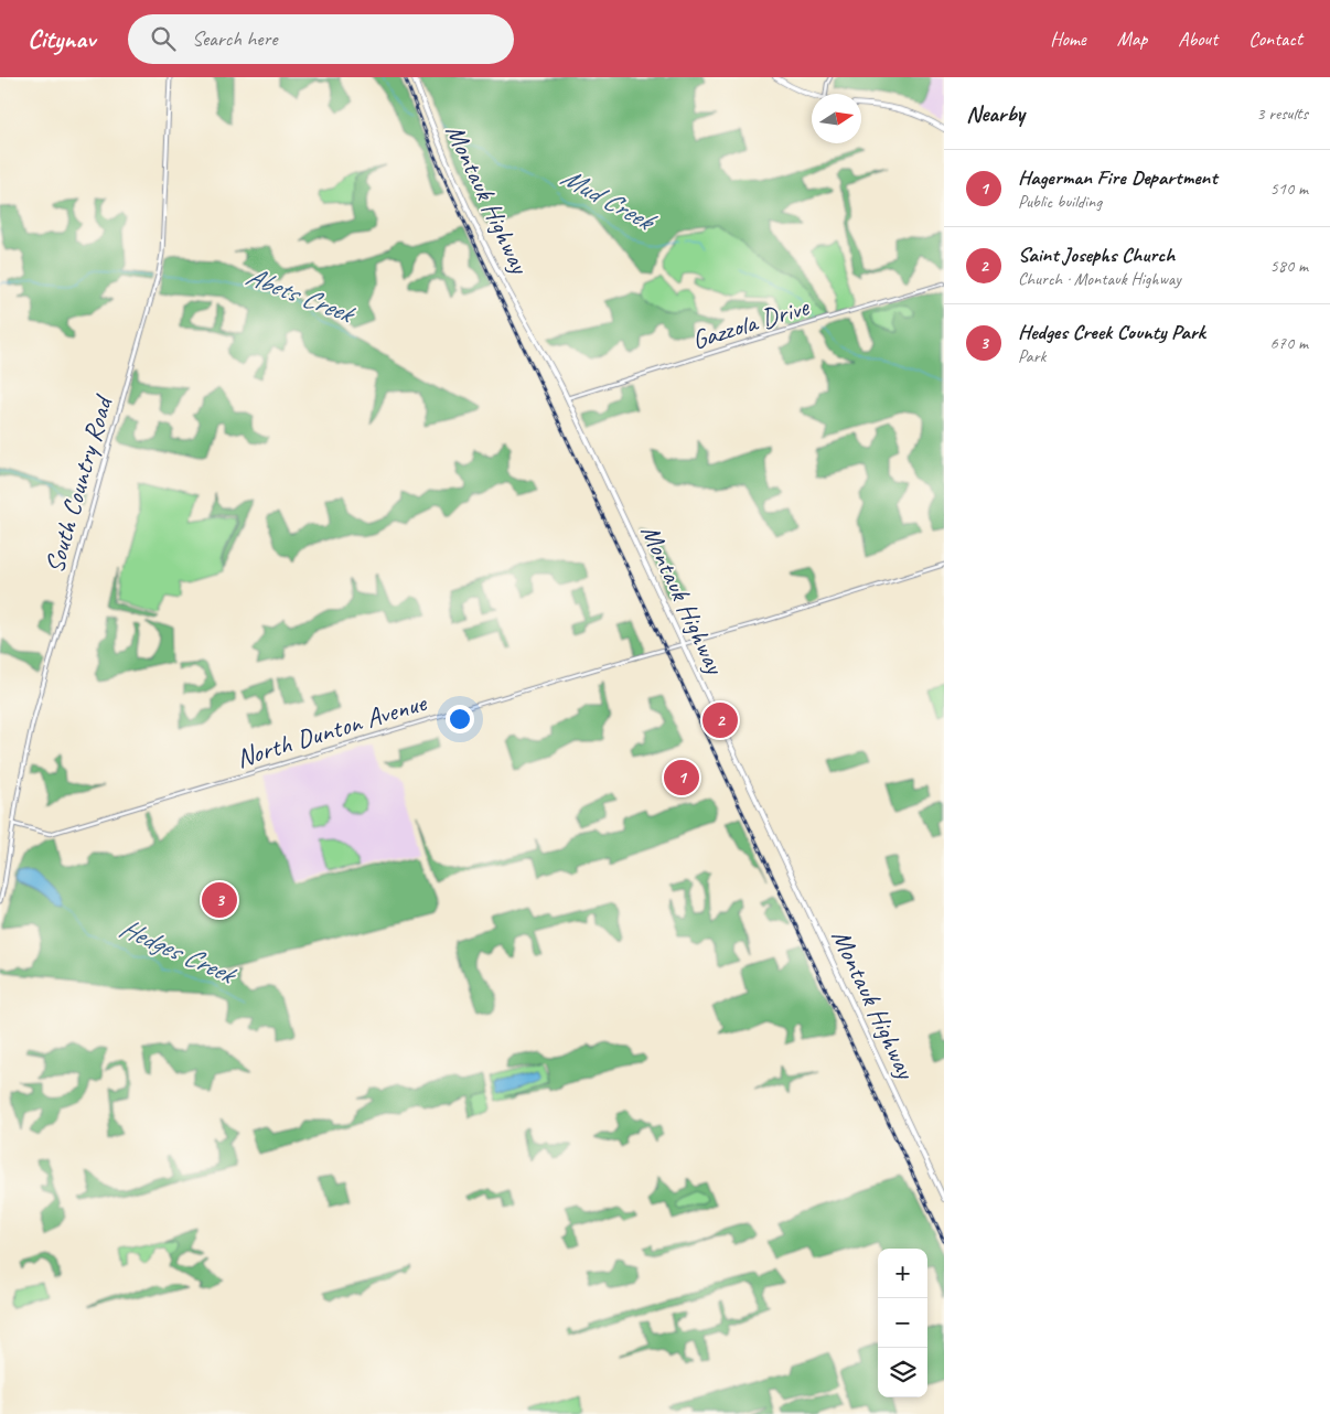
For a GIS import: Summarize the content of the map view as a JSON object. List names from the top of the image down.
{
  "streets": {
    "main road": ["Montauk Highway", "South Country Road"],
    "street": ["Gazzola Drive", "North Dunton Avenue"]
  },
  "crossings": [
    ["Montauk Highway", "Gazzola Drive"],
    ["Montauk Highway", "North Dunton Avenue"],
    ["South Country Road", "North Dunton Avenue"]
  ],
  "water": ["Mud Creek", "Abets Creek", "Hedges Creek"],
  "north": "right",
  "page": {
    "header": "Citynav",
    "search": "Search here",
    "nav": [
      "Home",
      "Map",
      "About",
      "Contact"
    ],
    "heading": ["Nearby", "3 results"],
    "list": [
      {
        "mark": "1",
        "name": "Hagerman Fire Department",
        "note": "Public building",
        "value": "510 m"
      },
      {
        "mark": "2",
        "name": "Saint Josephs Church",
        "note": "Church · Montauk Highway",
        "value": "580 m"
      },
      {
        "mark": "3",
        "name": "Hedges Creek County Park",
        "note": "Park",
        "value": "670 m"
      }
    ],
    "pins": ["2", "1", "3"],
    "map_buttons": ["+", "−"]
  }
}
